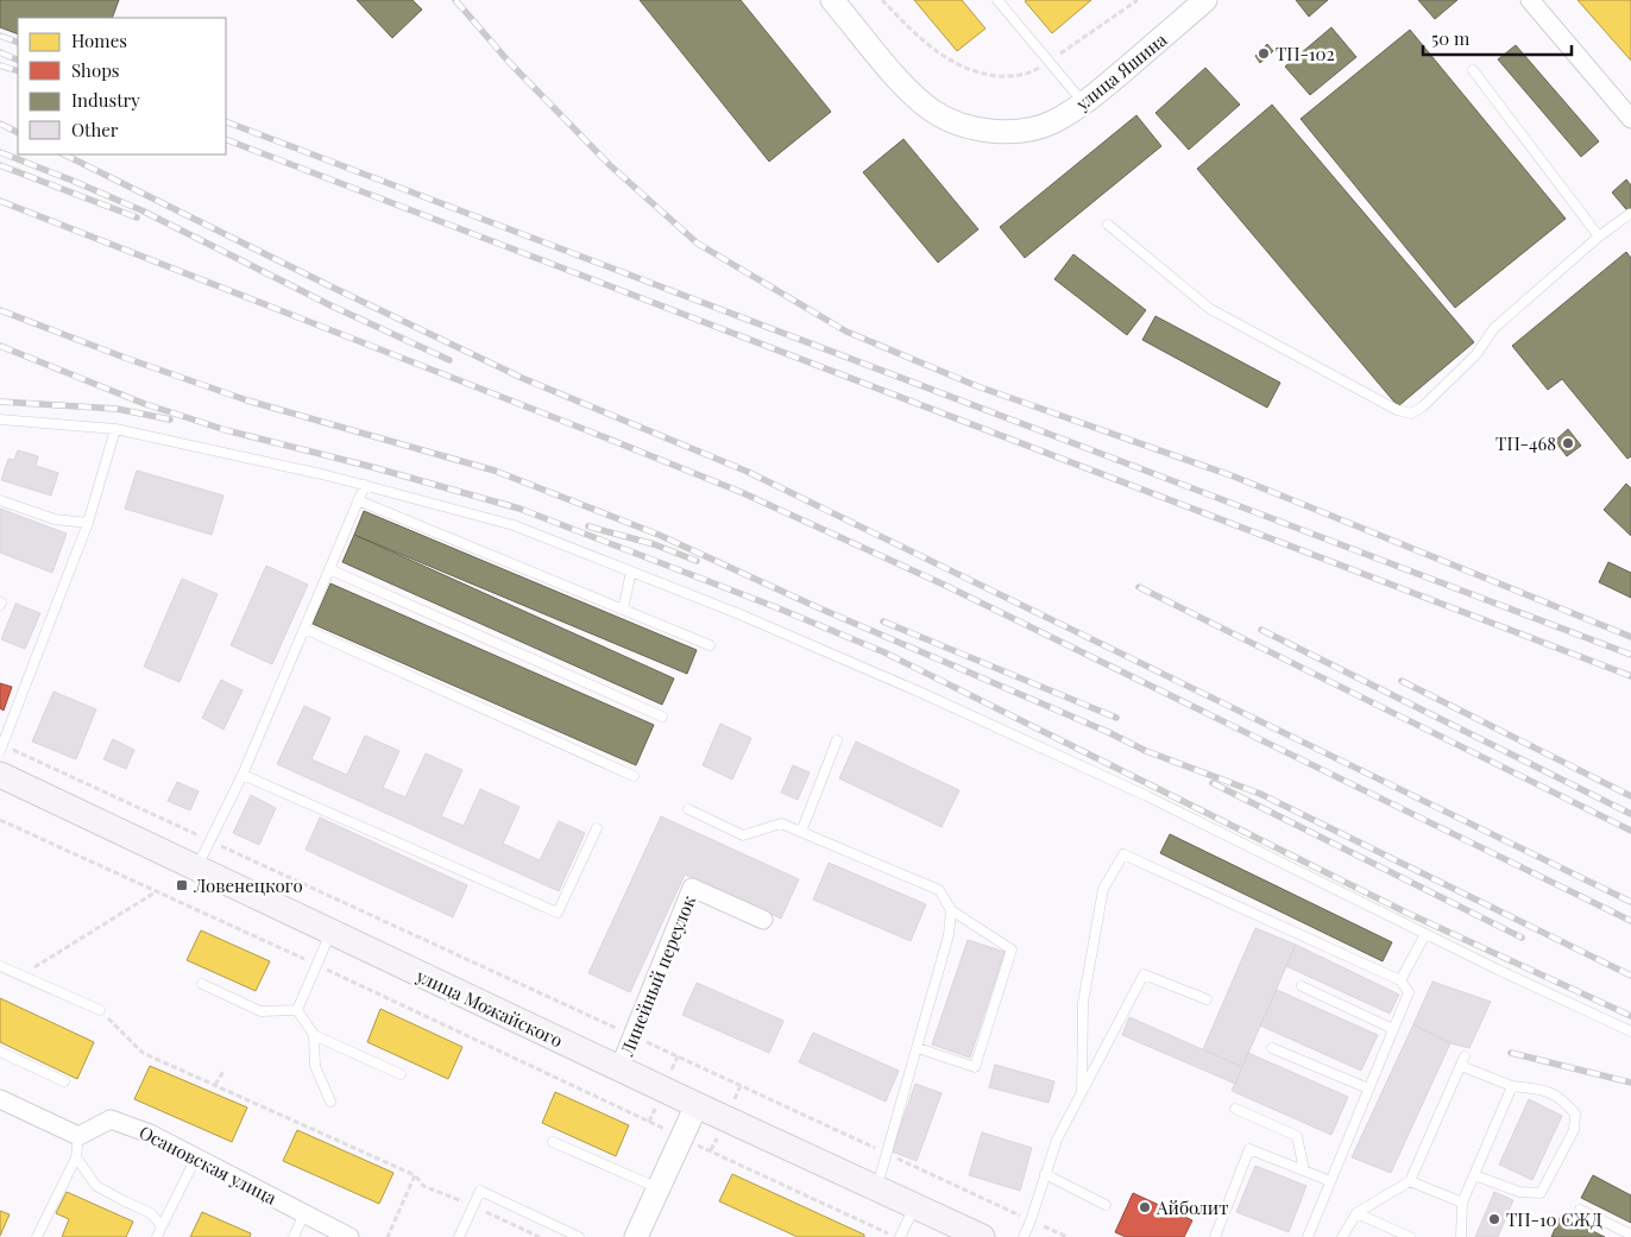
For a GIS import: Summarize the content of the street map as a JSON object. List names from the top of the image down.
{
  "streets": {
    "main road": ["улица Можайского"],
    "street": ["улица Яшина", "Линейный переулок", "Осановская улица"]
  },
  "crossings": [
    ["Линейный переулок", "улица Можайского"]
  ],
  "places": {
    "other": [
      "ТП-102",
      "ТП-468",
      "Айболит",
      "ТП-10 СЖД"
    ],
    "transit": ["Ловенецкого"]
  },
  "legend": [
    "Homes",
    "Shops",
    "Industry",
    "Other"
  ],
  "scale_bar": "50 m"
}
